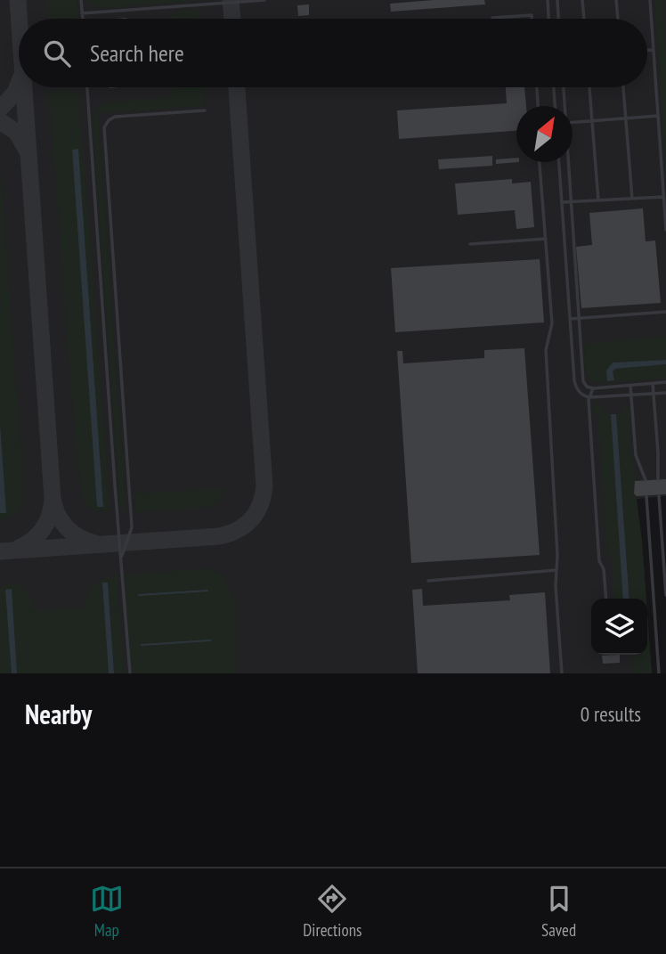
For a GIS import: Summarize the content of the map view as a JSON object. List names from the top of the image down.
{
  "north": "top right",
  "page": {
    "search": "Search here",
    "heading": ["Nearby", "0 results"],
    "nav": ["Map", "Directions", "Saved"]
  }
}
